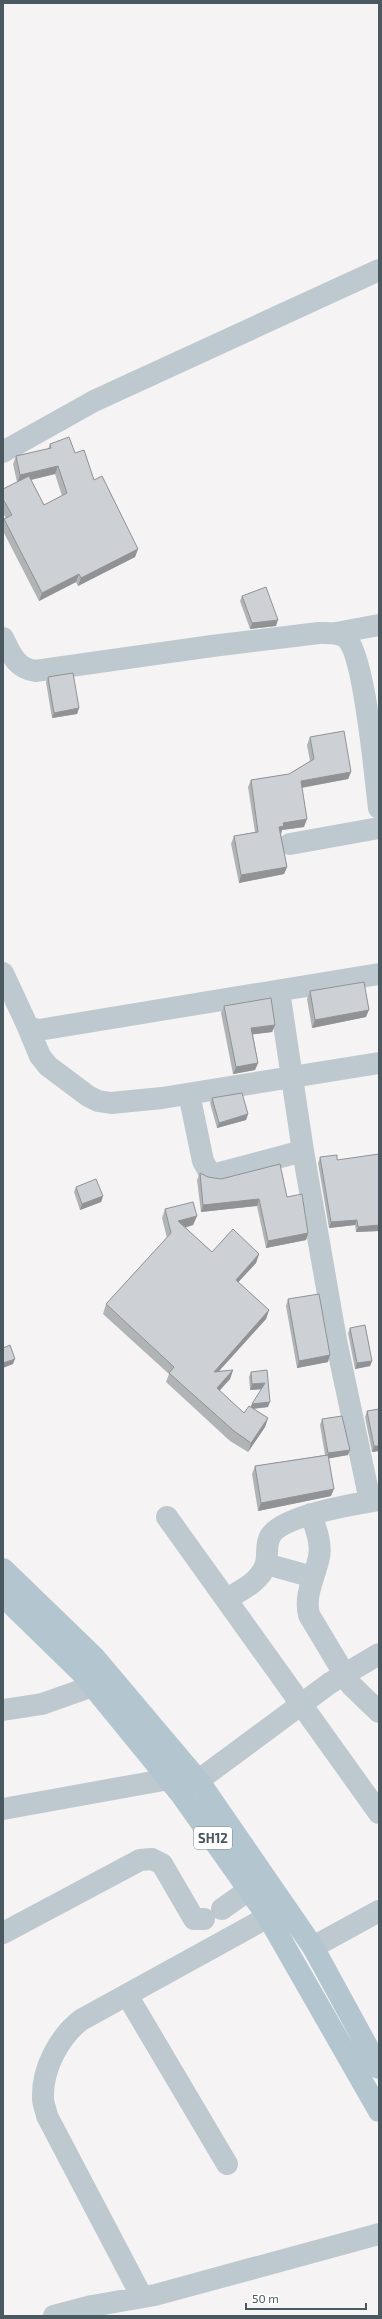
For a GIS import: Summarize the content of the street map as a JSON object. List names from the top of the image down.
{
  "streets": {
    "main road": ["SH12"]
  },
  "scale_bar": "50 m"
}
